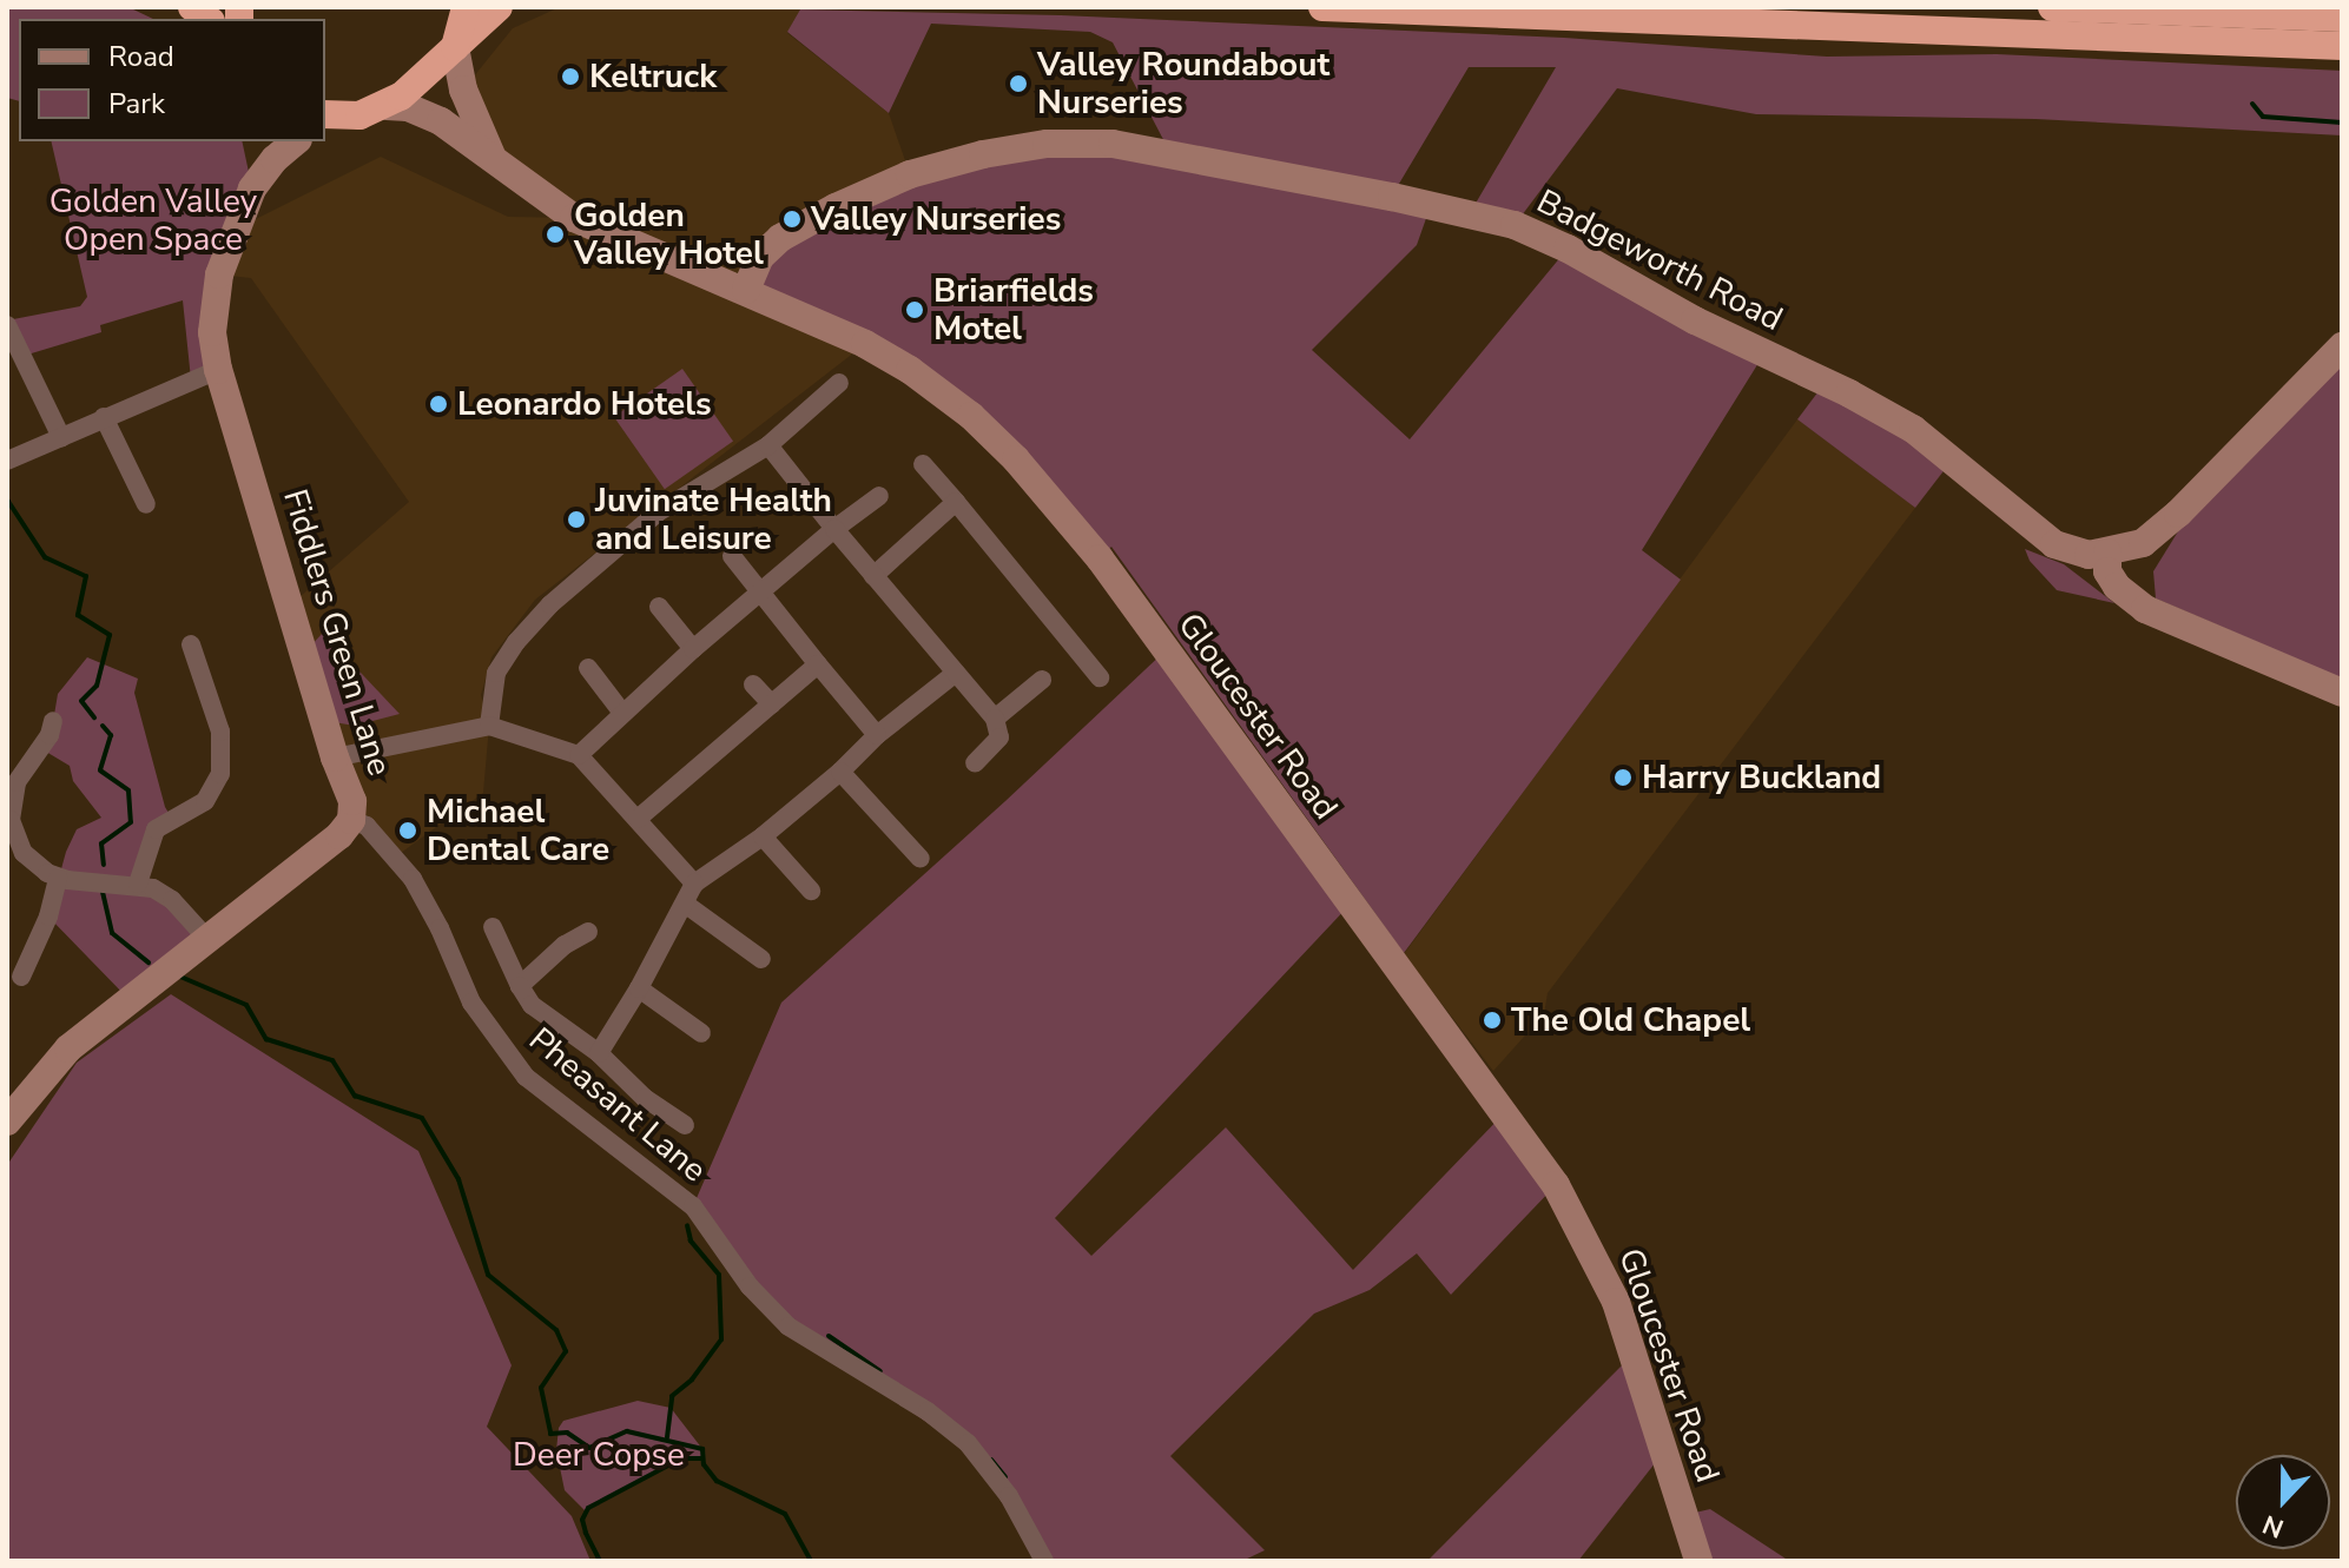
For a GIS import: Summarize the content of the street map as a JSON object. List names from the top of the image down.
{
  "streets": {
    "street": [
      "Badgeworth Road",
      "Fiddlers Green Lane",
      "Gloucester Road",
      "Pheasant Lane"
    ]
  },
  "crossings": [
    ["Badgeworth Road", "Gloucester Road"],
    ["Fiddlers Green Lane", "Pheasant Lane"]
  ],
  "parks": ["Golden Valley Open Space", "Deer Copse"],
  "places": [
    "Keltruck",
    "Valley Roundabout Nurseries",
    "Valley Nurseries",
    "Golden Valley Hotel",
    "Briarfields Motel",
    "Leonardo Hotels",
    "Juvinate Health and Leisure",
    "Harry Buckland",
    "Michael Dental Care",
    "The Old Chapel"
  ],
  "legend": ["Road", "Park"],
  "north": "bottom"
}
